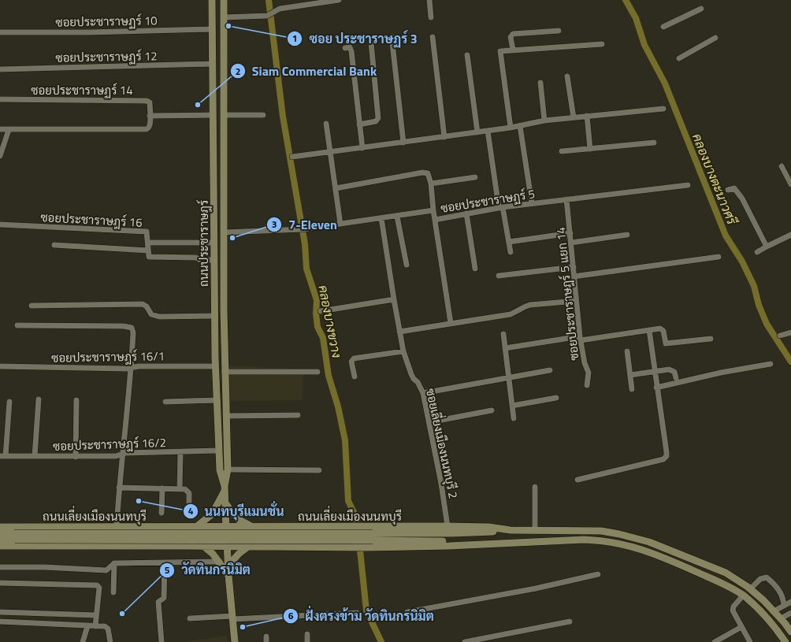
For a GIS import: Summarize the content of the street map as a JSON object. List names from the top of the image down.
{
  "streets": {
    "main road": ["ถนนประชาราษฎร์", "ถนนเลี่ยงเมืองนนทบุรี"],
    "street": [
      "ซอยประชาราษฏร์ 10",
      "ซอยประชาราษฏร์ 12",
      "ซอยประชาราษฏร์ 14",
      "ซอยประชาราษฏร์ 5",
      "ซอยประชาราษฎร์ 16",
      "ซอยประชาราษฎร์ 5 แยก 14",
      "ซอยประชาราษฎร์ 16/1",
      "ซอยเลี่ยงเมืองนนทบุรี 2",
      "ซอยประชาราษฎร์ 16/2"
    ]
  },
  "crossings": [
    ["ซอยประชาราษฏร์ 10", "ถนนประชาราษฎร์"],
    ["ซอยประชาราษฏร์ 12", "ถนนประชาราษฎร์"],
    ["ซอยประชาราษฏร์ 5", "ถนนประชาราษฎร์"],
    ["ซอยประชาราษฏร์ 5", "ซอยประชาราษฎร์ 5 แยก 14"],
    ["ซอยประชาราษฏร์ 5", "ซอยเลี่ยงเมืองนนทบุรี 2"],
    ["ถนนประชาราษฎร์", "ซอยประชาราษฎร์ 16/1"],
    ["ถนนประชาราษฎร์", "ซอยประชาราษฎร์ 16/2"],
    ["ถนนประชาราษฎร์", "ถนนเลี่ยงเมืองนนทบุรี"],
    ["ซอยเลี่ยงเมืองนนทบุรี 2", "ถนนเลี่ยงเมืองนนทบุรี"]
  ],
  "water": ["คลองบางตะนาวศรี", "คลองบางขวาง"],
  "places": [
    "ซอย ประชาราษฏร์ 3",
    "Siam Commercial Bank",
    "7-Eleven",
    "นนทบุรีแมนชั่น",
    "วัดทินกรนิมิต",
    "ฝั่งตรงข้าม วัดทินกรนิมิต"
  ]
}
